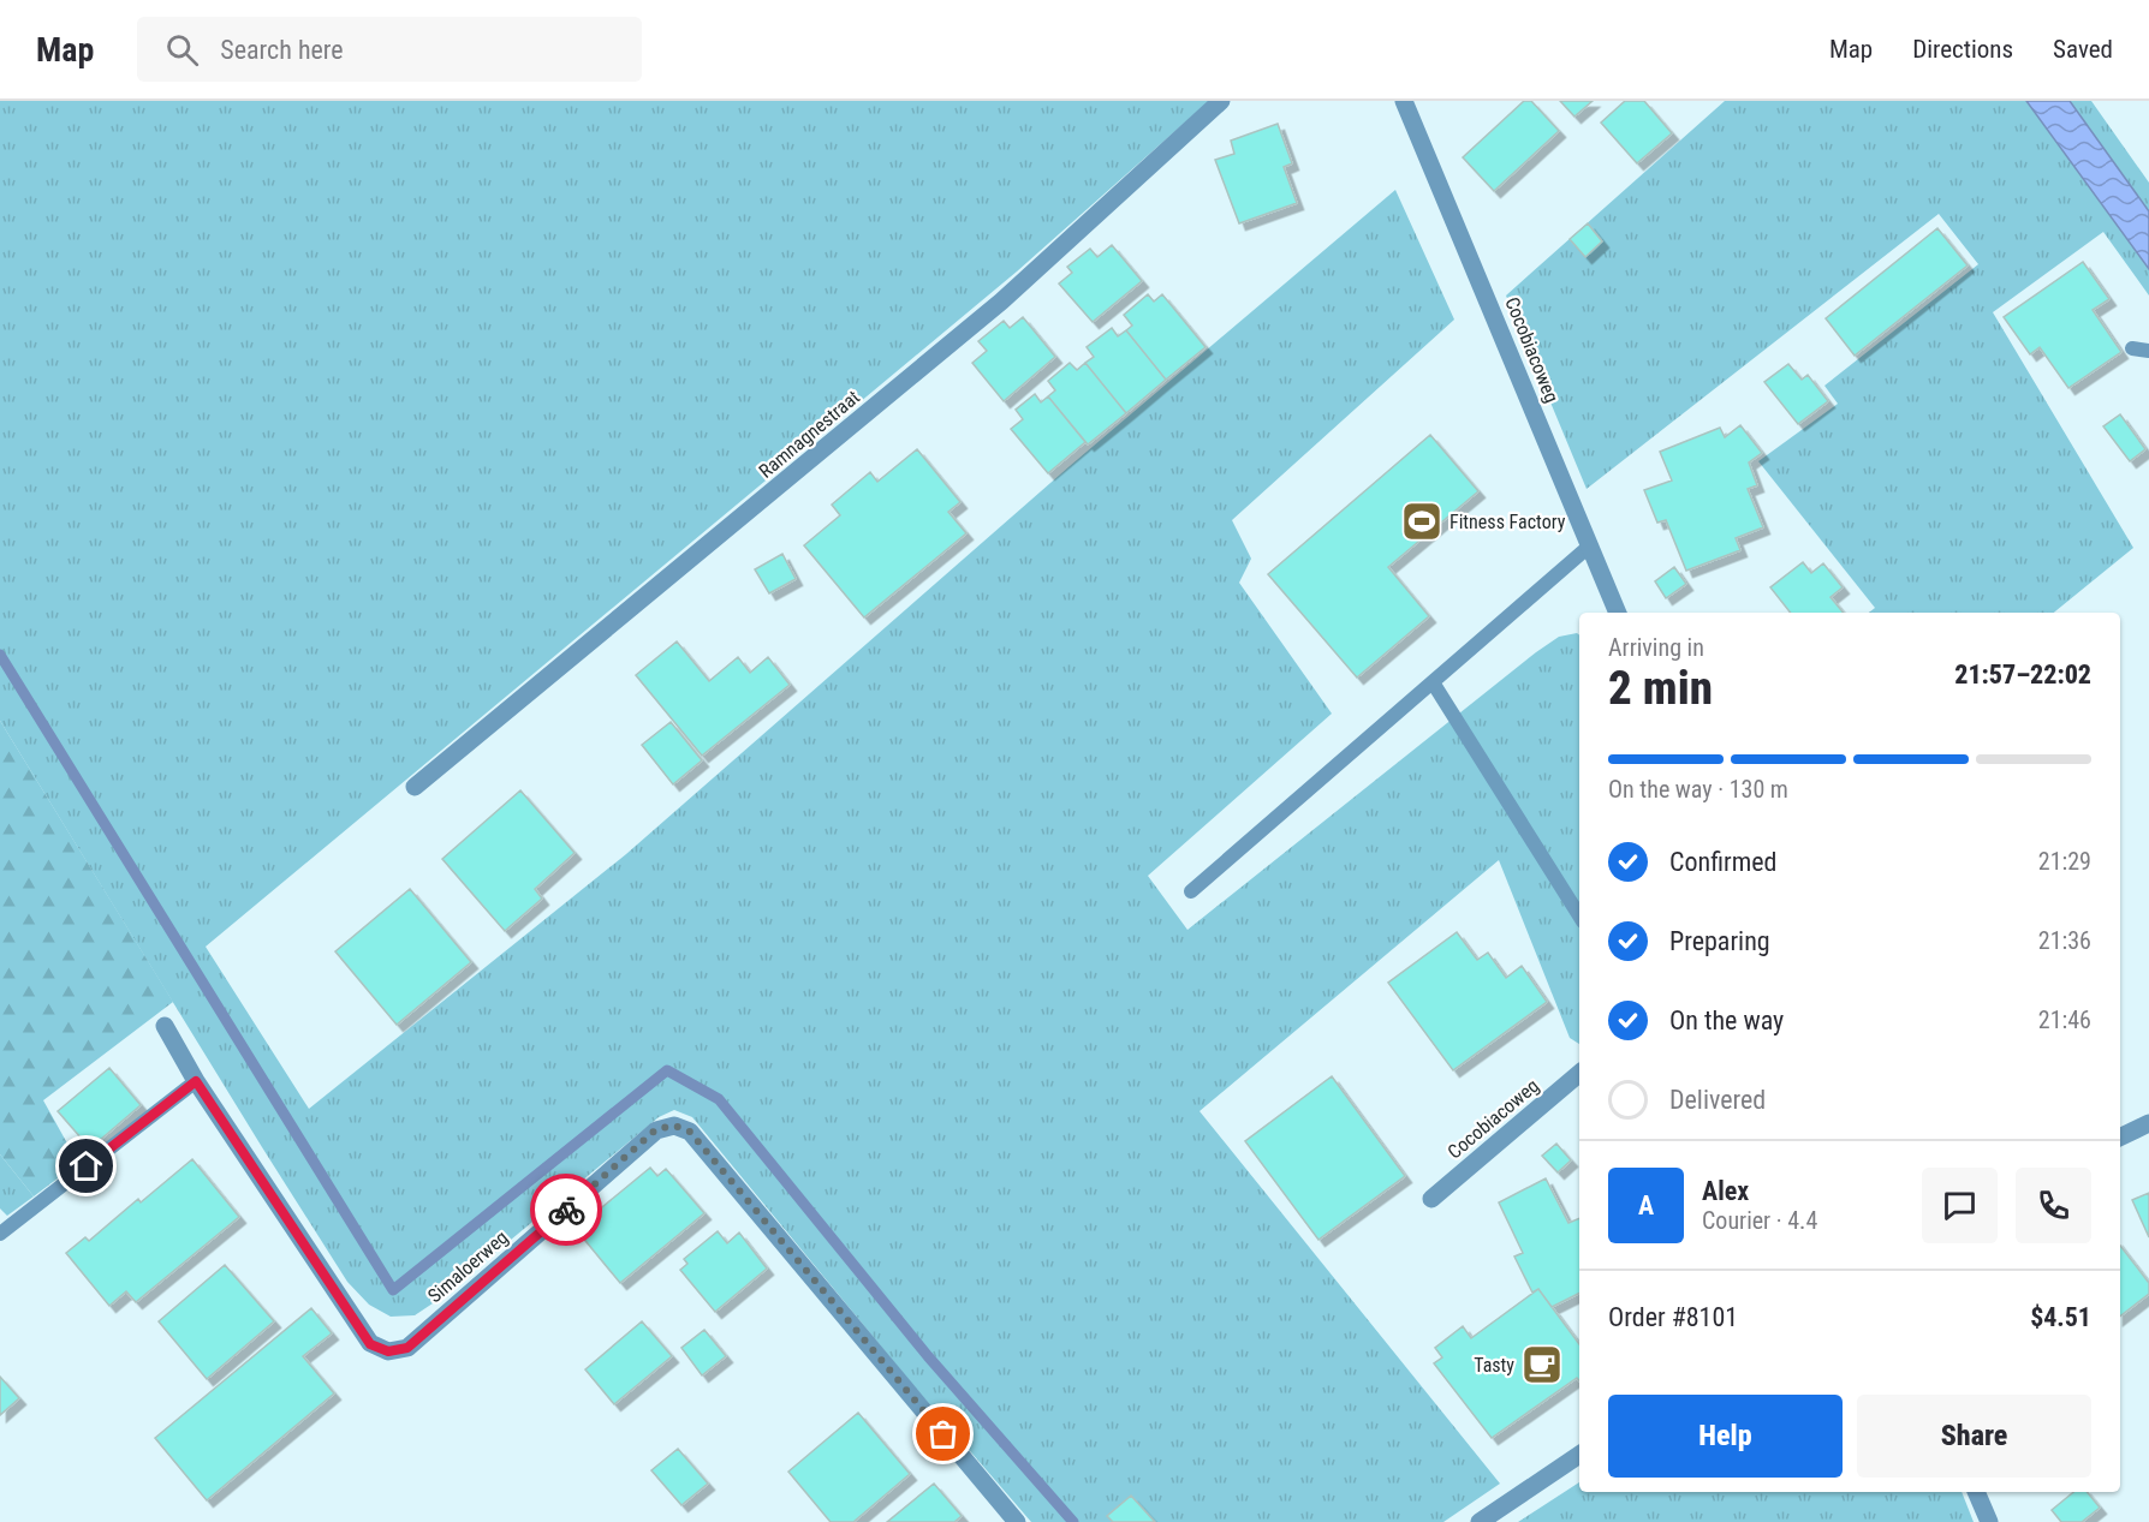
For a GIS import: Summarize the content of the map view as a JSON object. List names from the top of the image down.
{
  "streets": {
    "street": ["Cocobiacoweg", "Ramnagnestraat", "Simaloerweg"]
  },
  "places": {
    "sports": ["Fitness Factory"],
    "cafe": ["Tasty"]
  },
  "page": {
    "header": "Map",
    "search": "Search here",
    "nav": ["Map", "Directions", "Saved"],
    "heading": ["2 min", "Arriving in", "21:57–22:02"],
    "panel": [
      "Alex",
      "Courier · 4.4",
      "Order #8101",
      "$4.51"
    ],
    "bar": "On the way · 130 m",
    "list": [
      ["Confirmed", "21:29"],
      ["Preparing", "21:36"],
      ["On the way", "21:46"],
      "Delivered"
    ],
    "round": "A",
    "buttons": ["Help", "Share"]
  }
}
